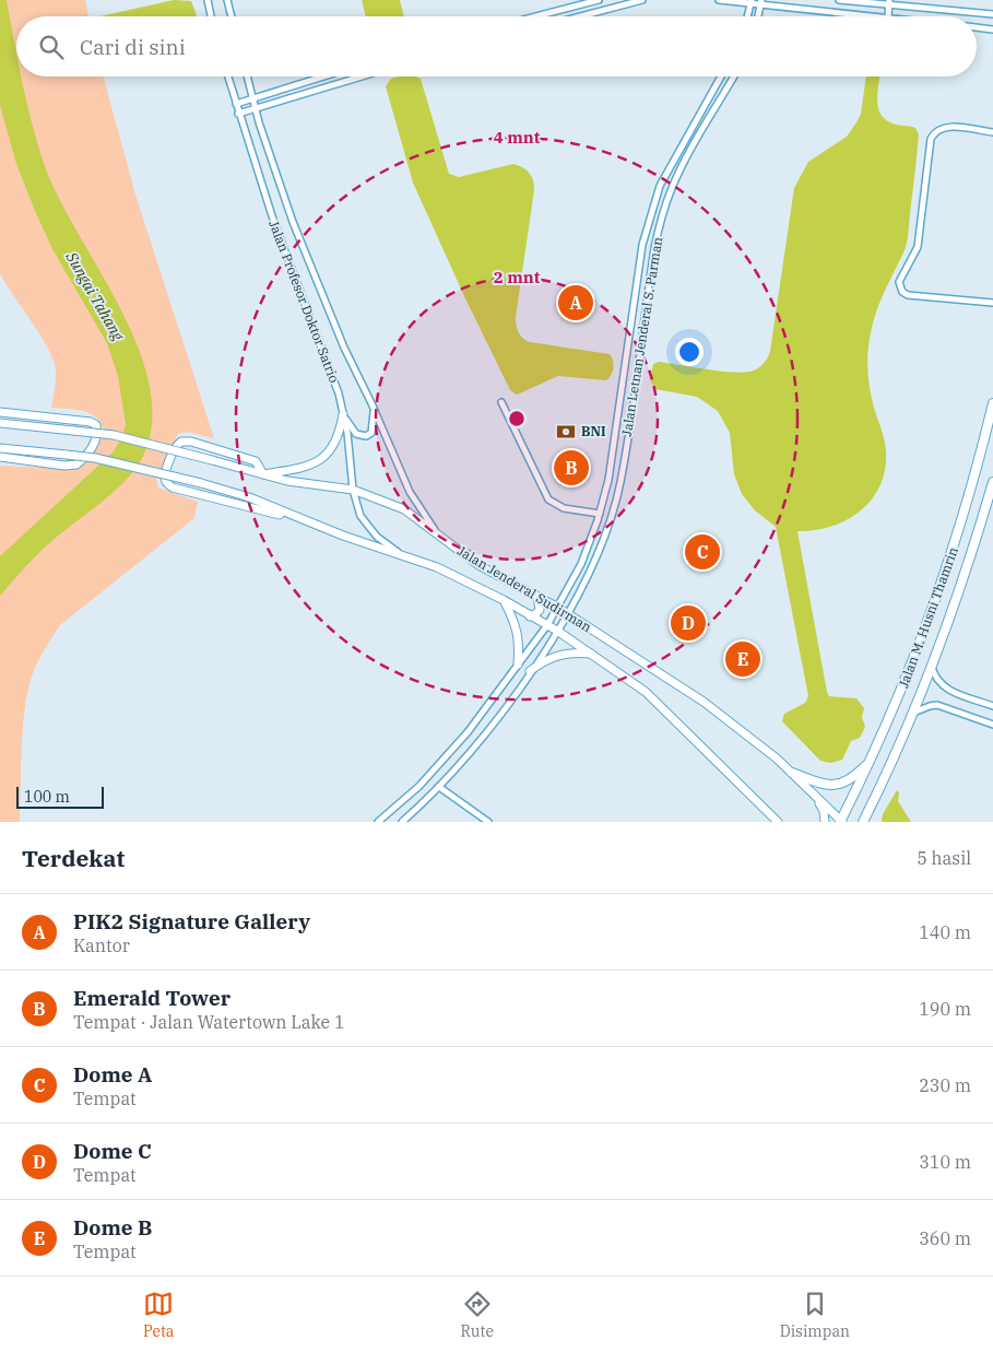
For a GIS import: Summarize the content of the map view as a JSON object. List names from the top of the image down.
{
  "streets": {
    "main road": ["Jalan M. Husni Thamrin"],
    "street": ["Jalan Profesor Doktor Satrio", "Jalan Letnan Jenderal S. Parman", "Jalan Jenderal Sudirman"]
  },
  "crossings": [
    ["Jalan Profesor Doktor Satrio", "Jalan Jenderal Sudirman"],
    ["Jalan Letnan Jenderal S. Parman", "Jalan Jenderal Sudirman"],
    ["Jalan Jenderal Sudirman", "Jalan M. Husni Thamrin"]
  ],
  "water": ["Sungai Tahang"],
  "places": {
    "bank": ["BNI"]
  },
  "scale_bar": "100 m",
  "page": {
    "search": "Cari di sini",
    "pins": [
      "A",
      "B",
      "C",
      "D",
      "E"
    ],
    "scale": "100 m",
    "heading": ["Terdekat", "5 hasil"],
    "list": [
      {
        "mark": "A",
        "name": "PIK2 Signature Gallery",
        "note": "Kantor",
        "value": "140 m"
      },
      {
        "mark": "B",
        "name": "Emerald Tower",
        "note": "Tempat · Jalan Watertown Lake 1",
        "value": "190 m"
      },
      {
        "mark": "C",
        "name": "Dome A",
        "note": "Tempat",
        "value": "230 m"
      },
      {
        "mark": "D",
        "name": "Dome C",
        "note": "Tempat",
        "value": "310 m"
      },
      {
        "mark": "E",
        "name": "Dome B",
        "note": "Tempat",
        "value": "360 m"
      }
    ],
    "nav": ["Peta", "Rute", "Disimpan"]
  },
  "rings": ["4 mnt", "2 mnt"]
}
